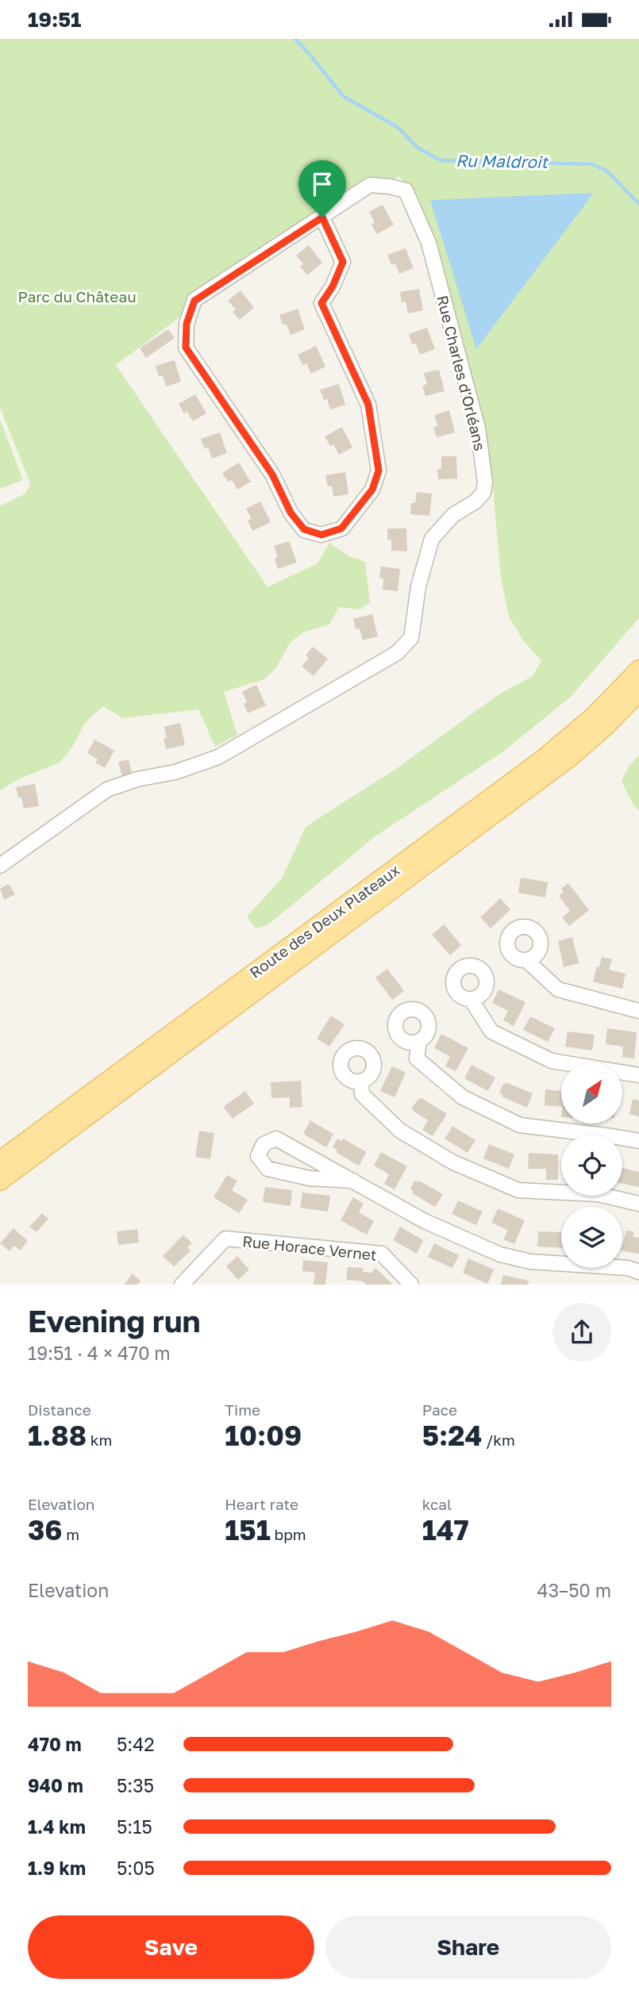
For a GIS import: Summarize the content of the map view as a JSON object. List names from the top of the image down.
{
  "streets": {
    "main road": ["Route des Deux Plateaux"],
    "street": ["Rue Charles d'Orléans", "Rue Horace Vernet"]
  },
  "water": ["Ru Maldroit"],
  "parks": ["Parc du Château"],
  "north": "top right",
  "page": {
    "status": "19:51",
    "heading": ["Evening run", "19:51 · 4 × 470 m"],
    "stats": [
      ["Distance", "1.88 km"],
      ["Time", "10:09"],
      ["Pace", "5:24 /km"],
      ["Elevation", "36 m"],
      ["Heart rate", "151 bpm"],
      ["kcal", "147"]
    ],
    "chart": ["Elevation", "43–50 m"],
    "list": [
      {
        "name": "470 m",
        "note": "5:42"
      },
      {
        "name": "940 m",
        "note": "5:35"
      },
      {
        "name": "1.4 km",
        "note": "5:15"
      },
      {
        "name": "1.9 km",
        "note": "5:05"
      }
    ],
    "buttons": ["Save", "Share"]
  }
}
